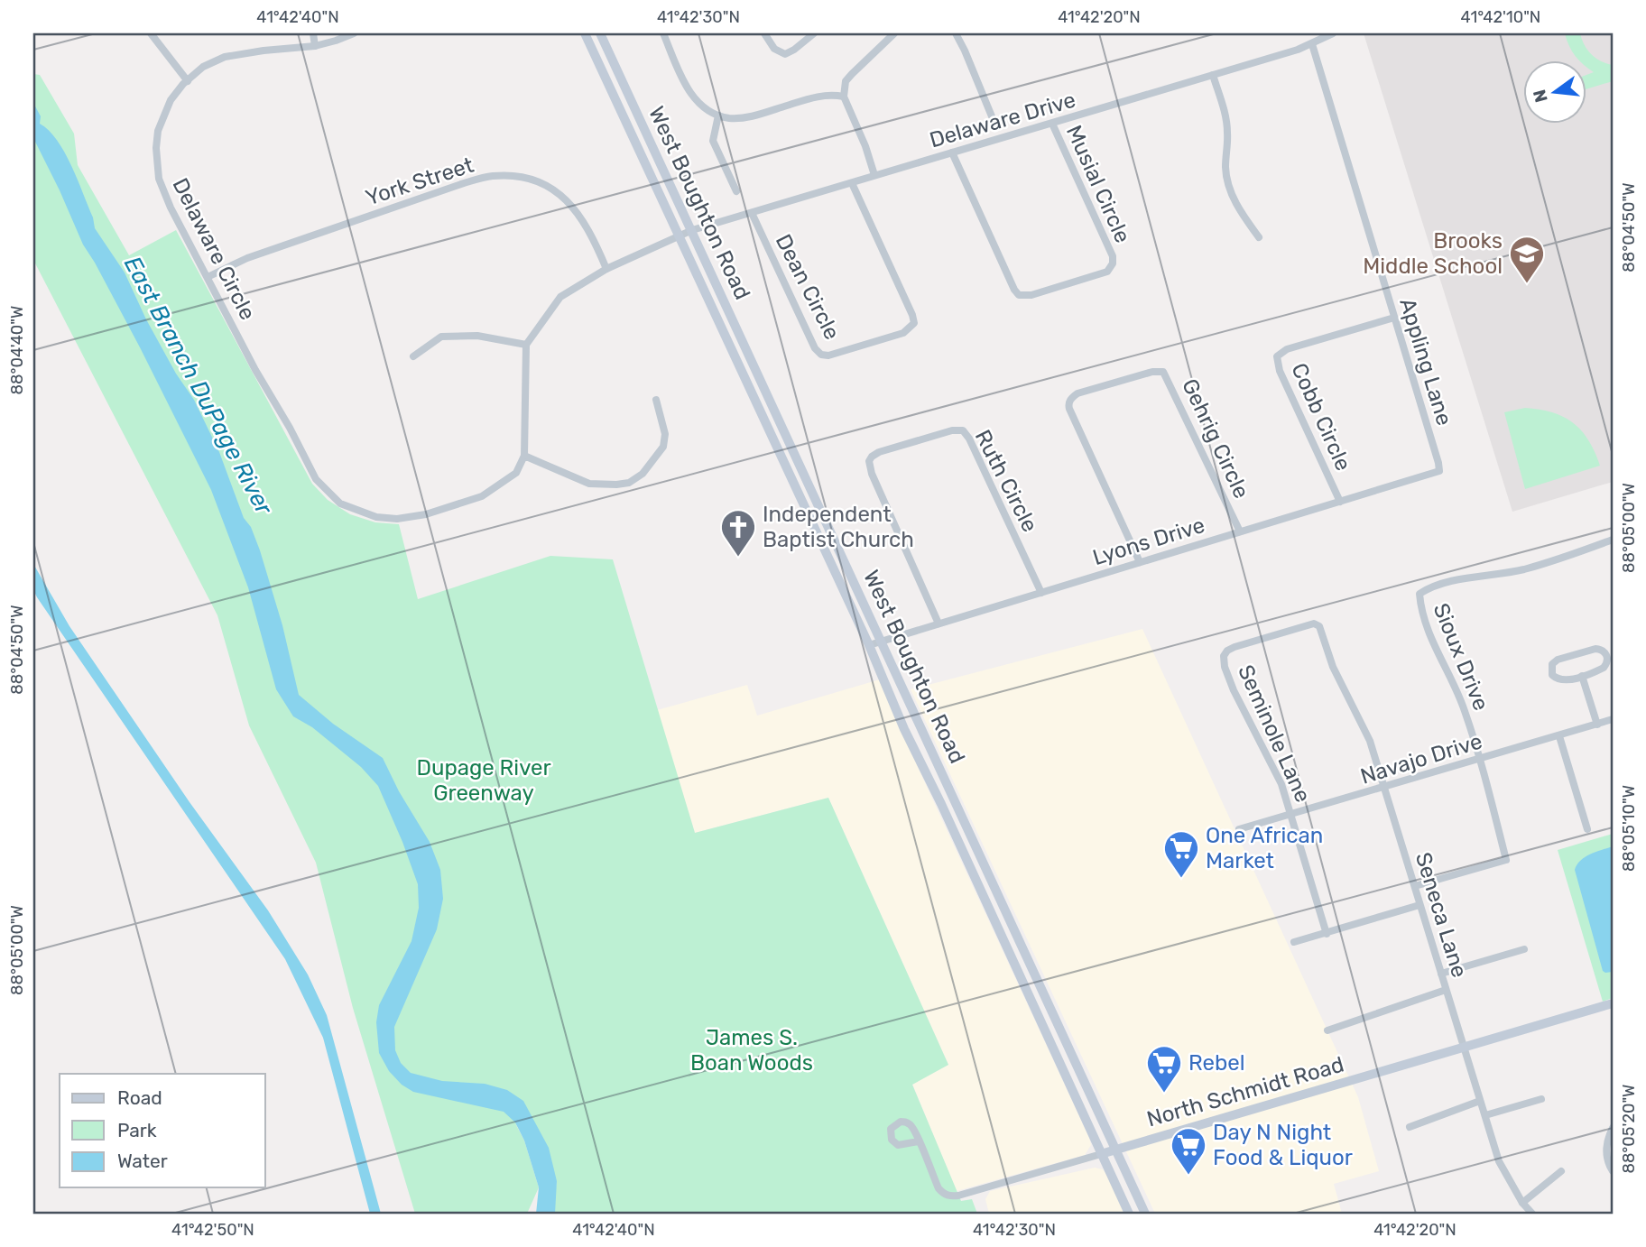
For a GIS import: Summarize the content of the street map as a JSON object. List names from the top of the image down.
{
  "streets": {
    "main road": ["West Boughton Road", "North Schmidt Road"],
    "street": [
      "Delaware Drive",
      "York Street",
      "Musial Circle",
      "Delaware Circle",
      "Dean Circle",
      "Appling Lane",
      "Cobb Circle",
      "Gehrig Circle",
      "Ruth Circle",
      "Lyons Drive",
      "Sioux Drive",
      "Seminole Lane",
      "Navajo Drive",
      "Seneca Lane"
    ]
  },
  "crossings": [
    ["Delaware Drive", "Musial Circle"],
    ["Delaware Drive", "West Boughton Road"],
    ["Delaware Drive", "Dean Circle"],
    ["Delaware Drive", "Appling Lane"],
    ["York Street", "Delaware Circle"],
    ["West Boughton Road", "Lyons Drive"],
    ["West Boughton Road", "North Schmidt Road"],
    ["Appling Lane", "Cobb Circle"],
    ["Appling Lane", "Lyons Drive"],
    ["Cobb Circle", "Lyons Drive"],
    ["Gehrig Circle", "Lyons Drive"],
    ["Ruth Circle", "Lyons Drive"],
    ["Sioux Drive", "Navajo Drive"],
    ["Sioux Drive", "Seneca Lane"],
    ["Seminole Lane", "Navajo Drive"],
    ["Seminole Lane", "Seneca Lane"],
    ["Navajo Drive", "Seneca Lane"],
    ["Seneca Lane", "North Schmidt Road"]
  ],
  "water": ["East Branch DuPage River"],
  "parks": ["Dupage River Greenway", "James S. Boan Woods"],
  "places": {
    "school or university": ["Brooks Middle School"],
    "church": ["Independent Baptist Church"],
    "supermarket": ["One African Market", "Rebel", "Day N Night Food & Liquor"]
  },
  "legend": ["Road", "Park", "Water"],
  "north": "left",
  "coordinates": [
    "41°42'40\"N",
    "41°42'30\"N",
    "41°42'20\"N",
    "41°42'10\"N",
    "88°04'50\"W",
    "88°04'40\"W",
    "88°05'00\"W",
    "88°05'10\"W",
    "88°05'20\"W",
    "41°42'50\"N"
  ]
}
